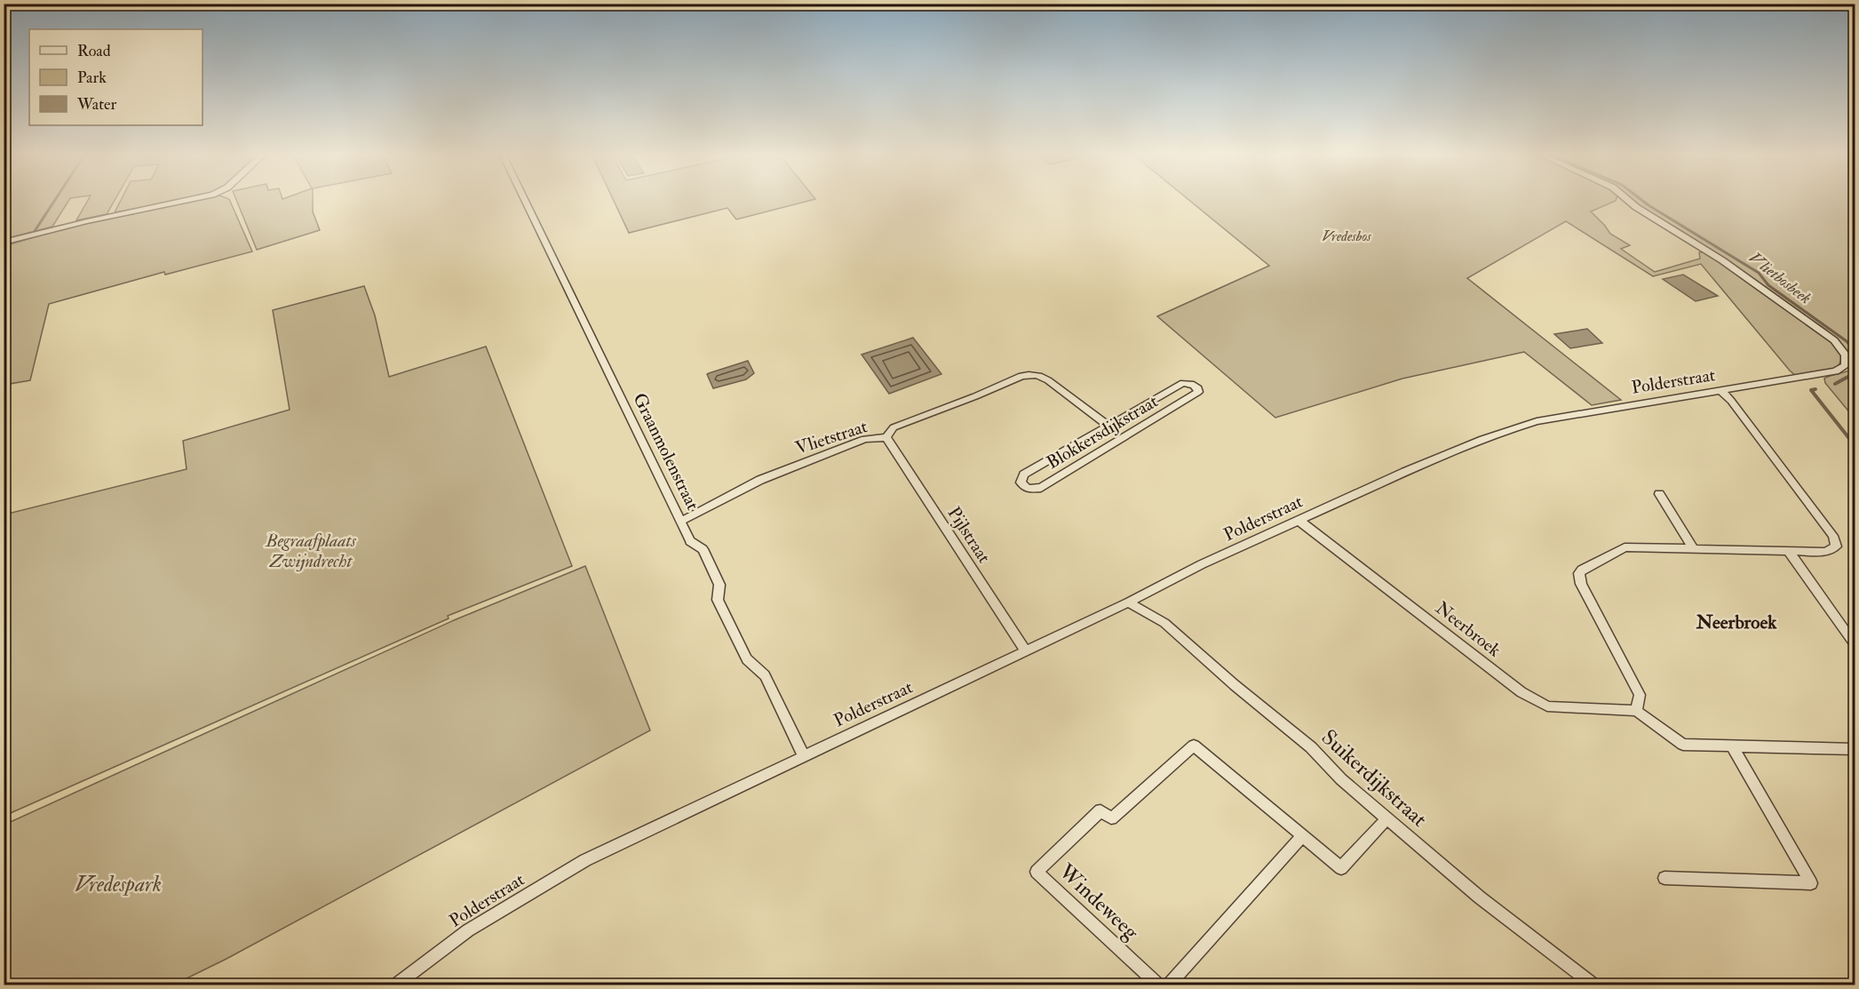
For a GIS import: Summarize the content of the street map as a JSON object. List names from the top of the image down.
{
  "streets": {
    "street": [
      "Polderstraat",
      "Blokkersdijkstraat",
      "Vlietstraat",
      "Graanmolenstraat",
      "Pijlstraat",
      "Neerbroek",
      "Suikerdijkstraat",
      "Windeweeg"
    ]
  },
  "crossings": [
    ["Polderstraat", "Graanmolenstraat"],
    ["Polderstraat", "Pijlstraat"],
    ["Polderstraat", "Neerbroek"],
    ["Polderstraat", "Suikerdijkstraat"],
    ["Blokkersdijkstraat", "Vlietstraat"],
    ["Vlietstraat", "Graanmolenstraat"],
    ["Vlietstraat", "Pijlstraat"],
    ["Suikerdijkstraat", "Windeweeg"]
  ],
  "districts": ["Neerbroek"],
  "water": ["Vlietbosbeek"],
  "parks": ["Vredesbos", "Begraafplaats Zwijndrecht", "Vredespark"],
  "legend": ["Road", "Park", "Water"]
}
